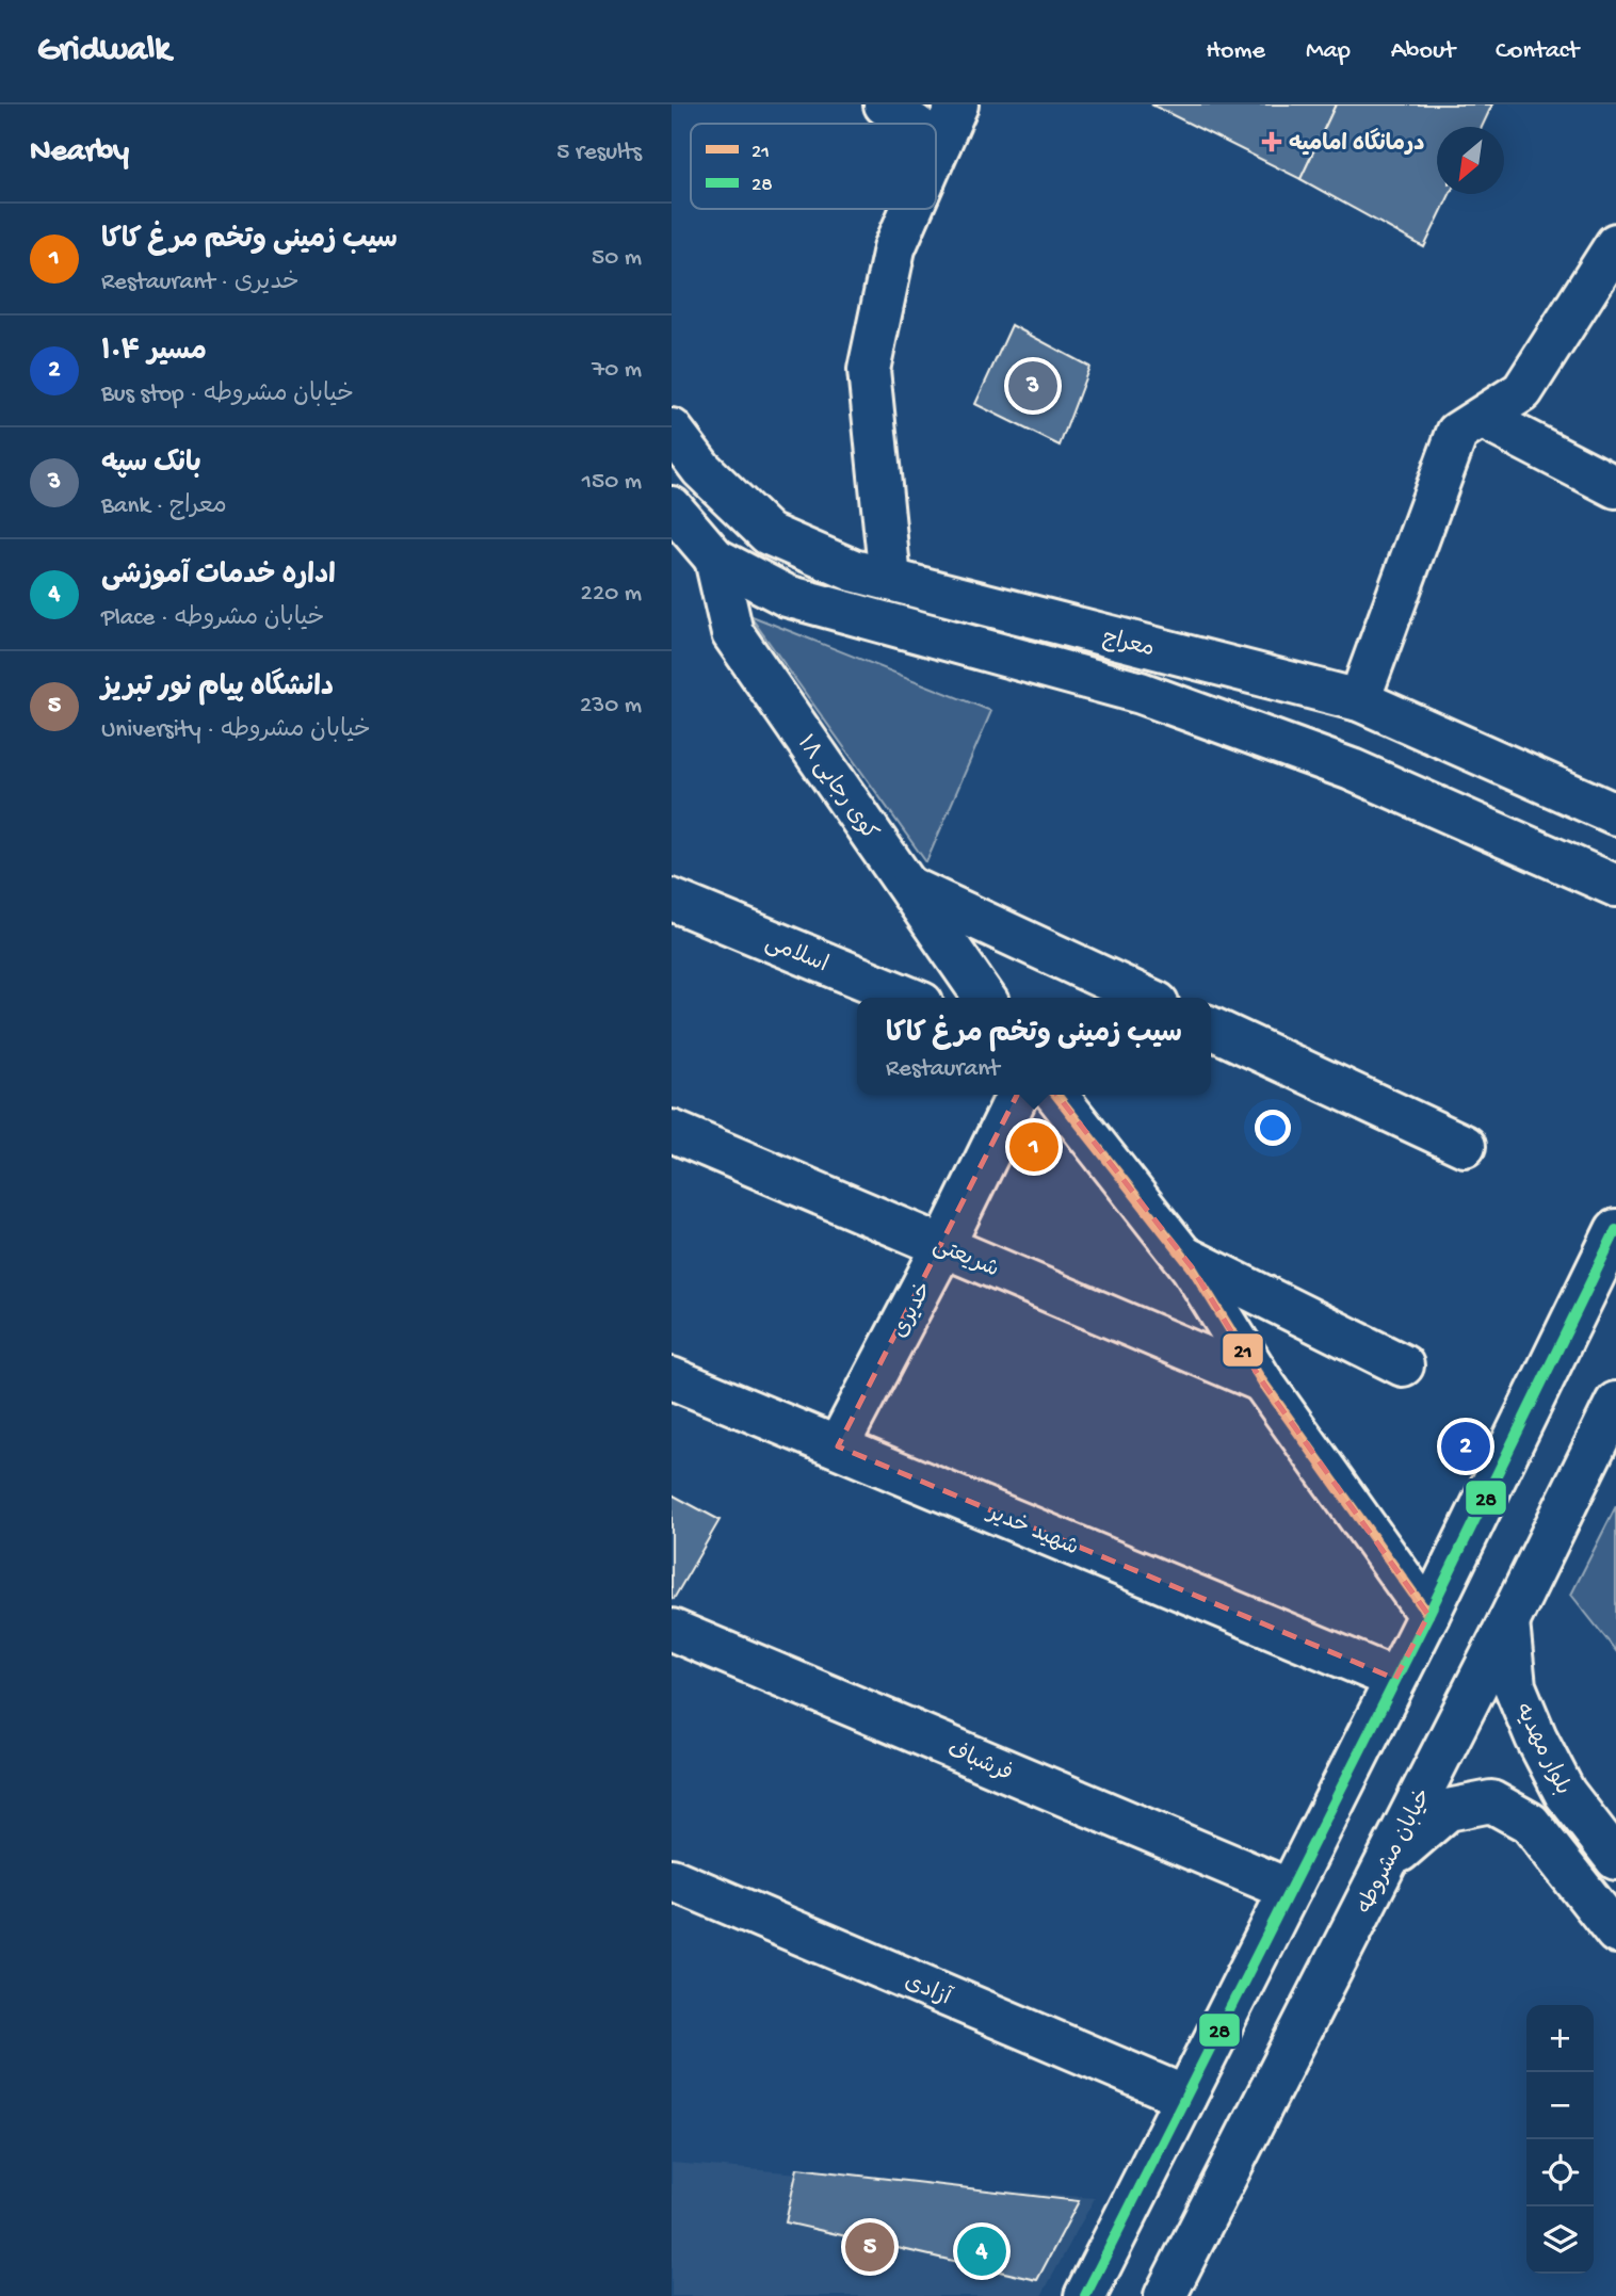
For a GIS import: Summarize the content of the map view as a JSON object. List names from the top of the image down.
{
  "streets": {
    "street": [
      "معراج",
      "کوی رجایی ۱۸",
      "اسلامی",
      "شریعتی",
      "خدیری",
      "شهید خدیر",
      "بلوار مهدیه",
      "فرشباف",
      "خیابان مشروطه",
      "آزادی"
    ]
  },
  "crossings": [
    ["معراج", "کوی رجایی ۱۸"],
    ["شریعتی", "خدیری"],
    ["خدیری", "شهید خدیر"],
    ["بلوار مهدیه", "خیابان مشروطه"]
  ],
  "places": {
    "health": ["درمانگاه امامیه"]
  },
  "lines": ["transit line 21", "transit line 28"],
  "legend": ["21", "28"],
  "north": "bottom left",
  "page": {
    "header": "Gridwalk",
    "nav": [
      "Home",
      "Map",
      "About",
      "Contact"
    ],
    "heading": ["Nearby", "5 results"],
    "list": [
      {
        "mark": "1",
        "name": "سیب زمینی وتخم مرغ کاکا",
        "note": "Restaurant · خدیری",
        "value": "50 m"
      },
      {
        "mark": "2",
        "name": "مسیر ۱۰۴",
        "note": "Bus stop · خیابان مشروطه",
        "value": "70 m"
      },
      {
        "mark": "3",
        "name": "بانک سپه",
        "note": "Bank · معراج",
        "value": "150 m"
      },
      {
        "mark": "4",
        "name": "اداره خدمات آموزشی",
        "note": "Place · خیابان مشروطه",
        "value": "220 m"
      },
      {
        "mark": "5",
        "name": "دانشگاه پیام نور تبریز",
        "note": "University · خیابان مشروطه",
        "value": "230 m"
      }
    ],
    "pins": [
      "3",
      "1",
      "2",
      "5",
      "4"
    ],
    "popup": ["سیب زمینی وتخم مرغ کاکا", "Restaurant"],
    "map_buttons": ["+", "−"]
  }
}
